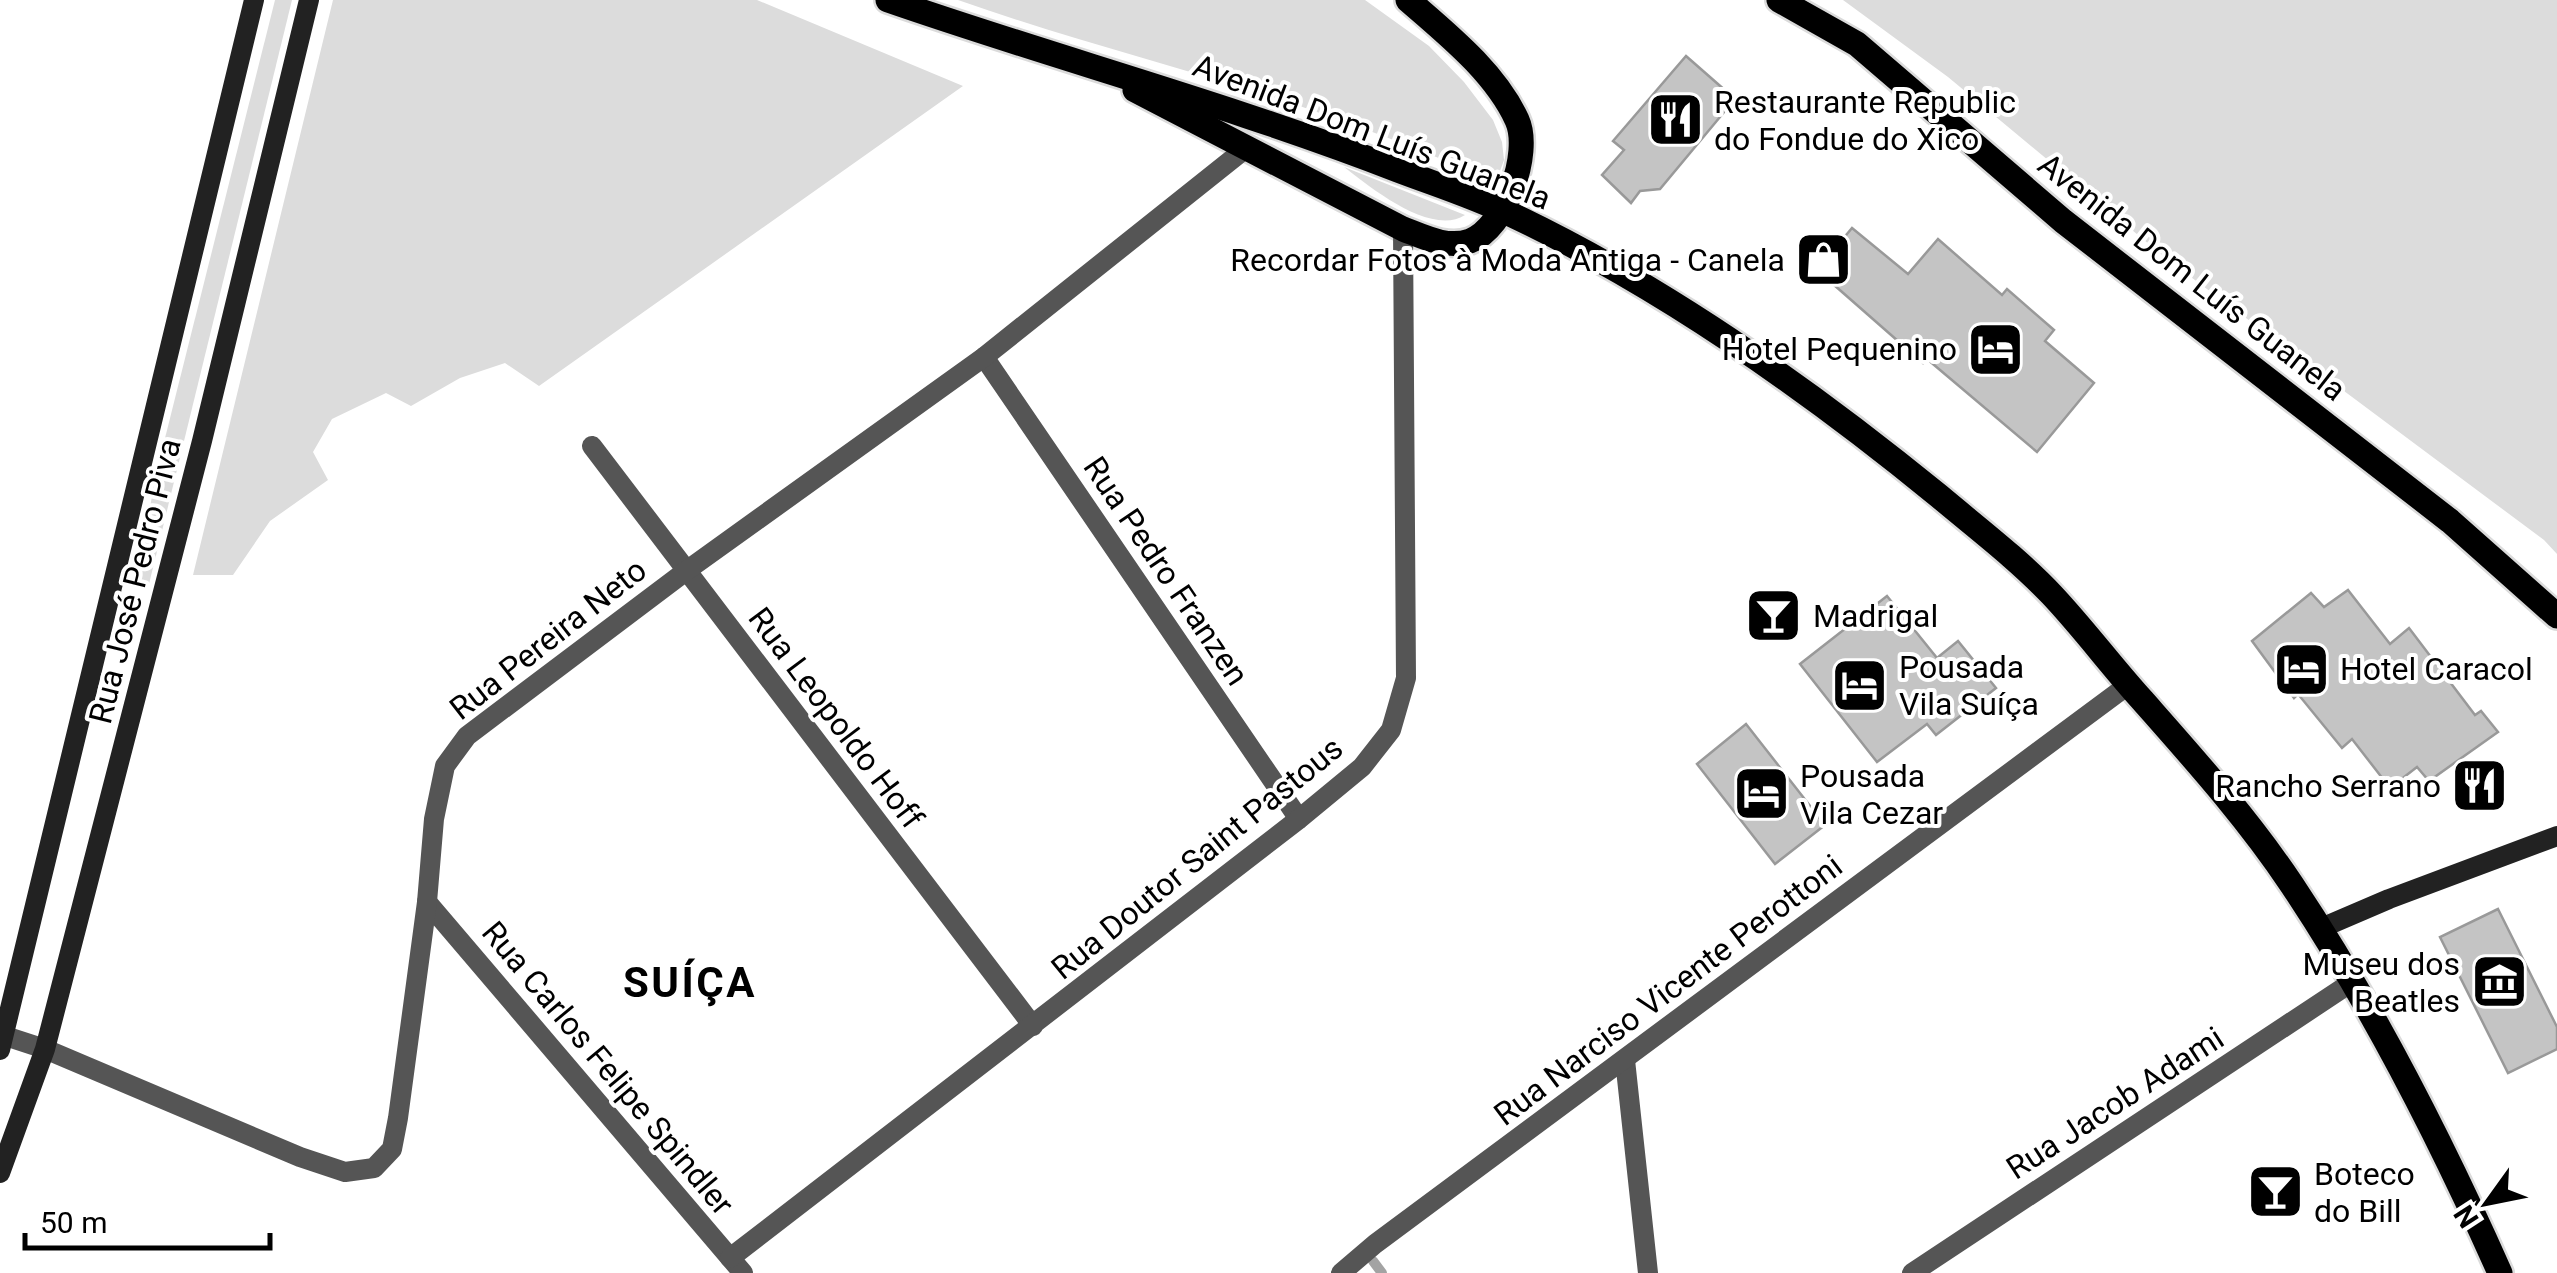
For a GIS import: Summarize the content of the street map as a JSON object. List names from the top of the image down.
{
  "streets": {
    "main road": ["Avenida Dom Luís Guanela"],
    "street": [
      "Rua Pedro Franzen",
      "Rua José Pedro Piva",
      "Rua Pereira Neto",
      "Rua Leopoldo Hoff",
      "Rua Doutor Saint Pastous",
      "Rua Narciso Vicente Perottoni",
      "Rua Carlos Felipe Spindler",
      "Rua Jacob Adami"
    ]
  },
  "crossings": [
    ["Avenida Dom Luís Guanela", "Rua Narciso Vicente Perottoni"],
    ["Avenida Dom Luís Guanela", "Rua Jacob Adami"],
    ["Rua Pedro Franzen", "Rua Pereira Neto"],
    ["Rua Pedro Franzen", "Rua Doutor Saint Pastous"],
    ["Rua José Pedro Piva", "Rua Pereira Neto"],
    ["Rua Pereira Neto", "Rua Leopoldo Hoff"],
    ["Rua Pereira Neto", "Rua Carlos Felipe Spindler"],
    ["Rua Leopoldo Hoff", "Rua Doutor Saint Pastous"],
    ["Rua Doutor Saint Pastous", "Rua Carlos Felipe Spindler"]
  ],
  "districts": ["SUÍÇA"],
  "places": {
    "restaurant": ["Restaurante Republic do Fondue do Xico", "Rancho Serrano"],
    "shop": ["Recordar Fotos à Moda Antiga - Canela"],
    "hotel": [
      "Hotel Pequenino",
      "Hotel Caracol",
      "Pousada Vila Suíça",
      "Pousada Vila Cezar"
    ],
    "bar": ["Madrigal", "Boteco do Bill"],
    "museum": ["Museu dos Beatles"]
  },
  "scale_bar": "50 m",
  "north": "bottom left"
}
